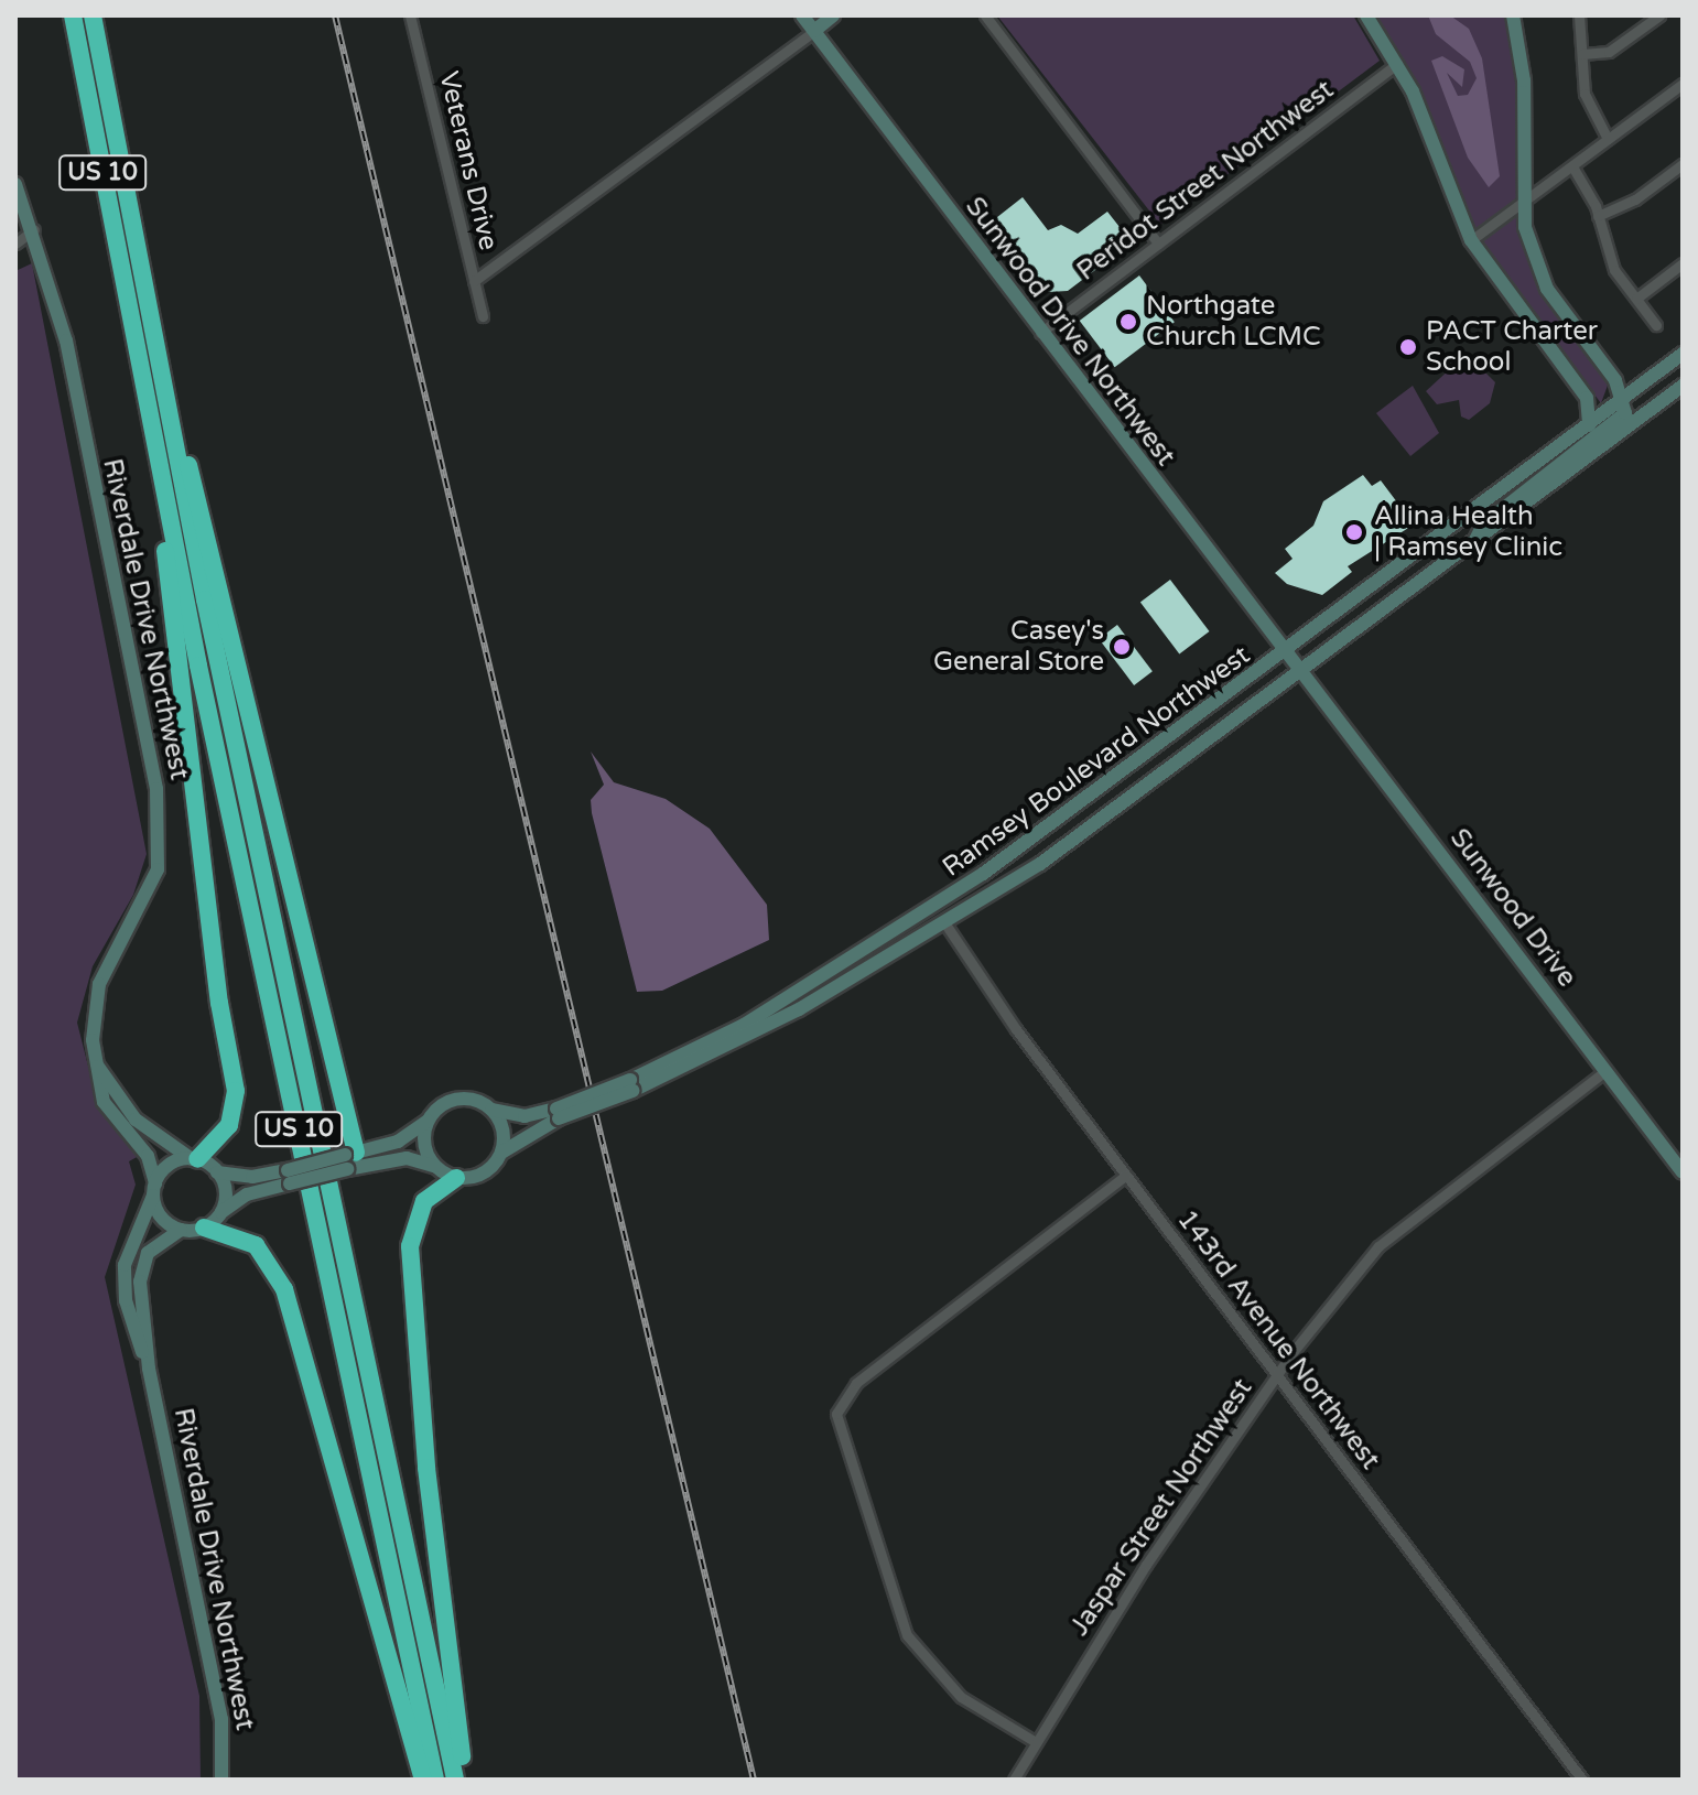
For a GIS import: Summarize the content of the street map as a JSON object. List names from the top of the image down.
{
  "streets": {
    "highway": ["US 10"],
    "street": [
      "Veterans Drive",
      "Peridot Street Northwest",
      "Sunwood Drive Northwest",
      "Riverdale Drive Northwest",
      "Ramsey Boulevard Northwest",
      "Sunwood Drive",
      "143rd Avenue Northwest",
      "Jaspar Street Northwest"
    ]
  },
  "crossings": [
    ["Peridot Street Northwest", "Sunwood Drive Northwest"],
    ["Sunwood Drive Northwest", "Ramsey Boulevard Northwest"],
    ["Sunwood Drive Northwest", "Sunwood Drive"],
    ["Ramsey Boulevard Northwest", "Sunwood Drive"],
    ["Ramsey Boulevard Northwest", "143rd Avenue Northwest"],
    ["Sunwood Drive", "Jaspar Street Northwest"],
    ["143rd Avenue Northwest", "Jaspar Street Northwest"]
  ],
  "places": [
    "Northgate Church LCMC",
    "PACT Charter School",
    "Allina Health | Ramsey Clinic",
    "Casey's General Store"
  ]
}
